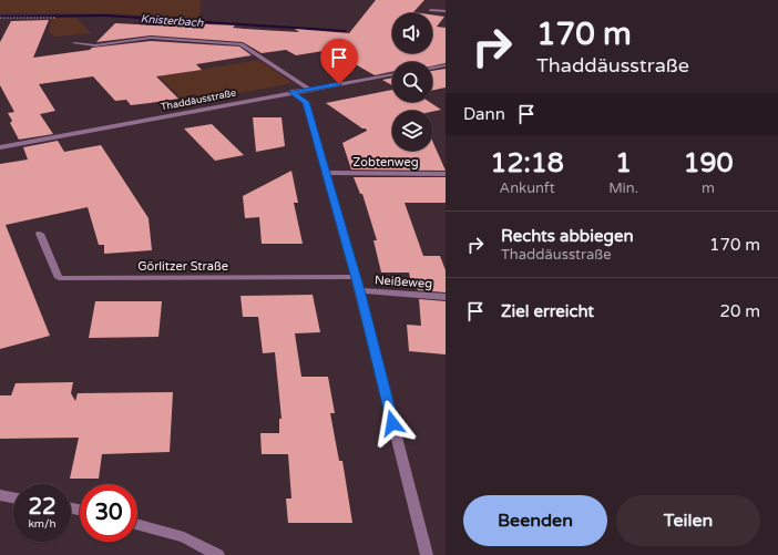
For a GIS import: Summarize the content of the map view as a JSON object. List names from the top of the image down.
{
  "streets": {
    "street": [
      "Thaddäusstraße",
      "Zobtenweg",
      "Görlitzer Straße",
      "Neißeweg"
    ]
  },
  "water": ["Knisterbach"],
  "page": {
    "turn": ["170 m", "Thaddäusstraße"],
    "then": "Dann",
    "eta": [
      "12:18",
      "Ankunft",
      "1",
      "Min.",
      "190",
      "m"
    ],
    "list": [
      {
        "name": "Rechts abbiegen",
        "note": "Thaddäusstraße",
        "value": "170 m"
      },
      {
        "name": "Ziel erreicht",
        "value": "20 m"
      }
    ],
    "speed": "22 km/h",
    "limit": "30",
    "buttons": ["Beenden", "Teilen"]
  }
}
